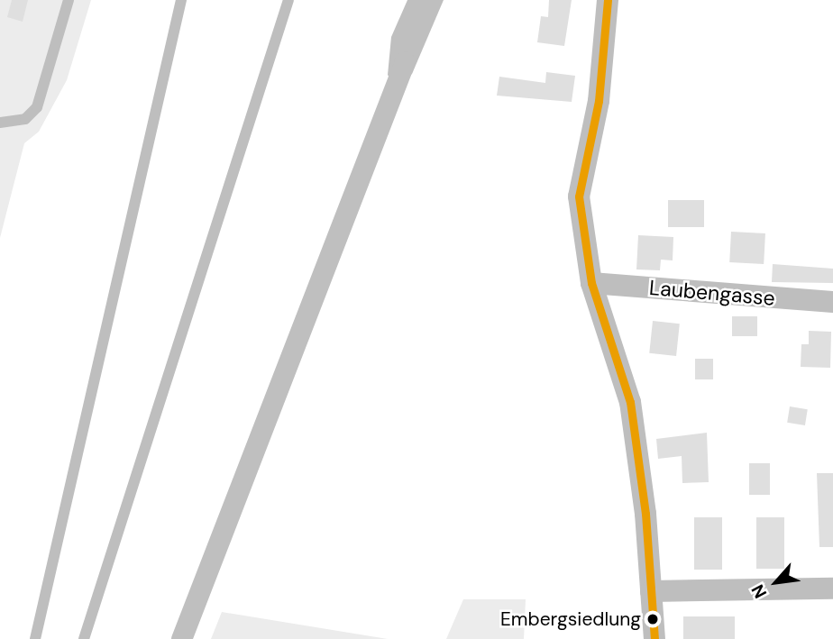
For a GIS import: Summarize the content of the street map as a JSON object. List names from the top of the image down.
{
  "streets": {
    "street": ["Laubengasse"]
  },
  "places": ["Embergsiedlung"],
  "north": "bottom left"
}
